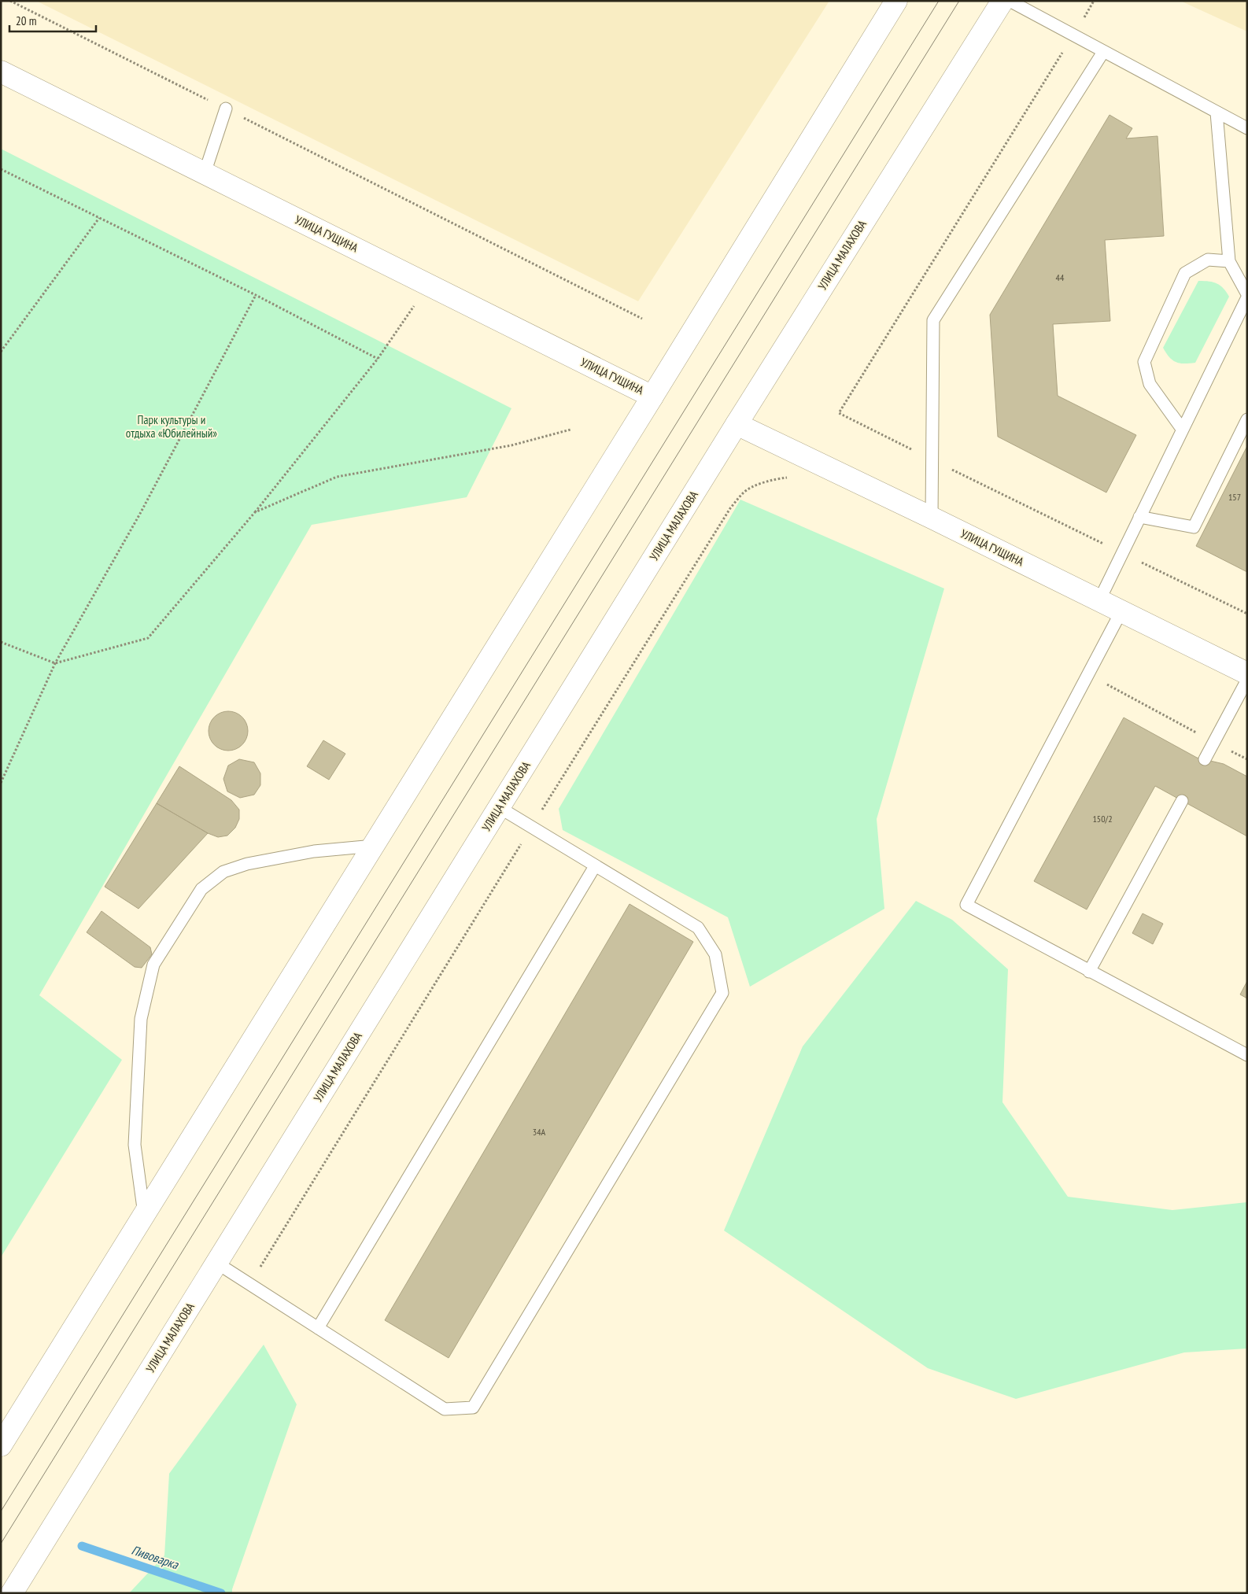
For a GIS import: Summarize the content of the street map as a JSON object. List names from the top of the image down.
{
  "streets": {
    "main road": ["УЛИЦА ГУЩИНА", "УЛИЦА МАЛАХОВА"]
  },
  "crossings": [
    ["УЛИЦА ГУЩИНА", "УЛИЦА МАЛАХОВА"]
  ],
  "water": ["Пивоварка"],
  "parks": ["Парк культуры и отдыха «Юбилейный»"],
  "house_numbers": [
    "44",
    "157",
    "150/2",
    "34А"
  ],
  "scale_bar": "20 m"
}
